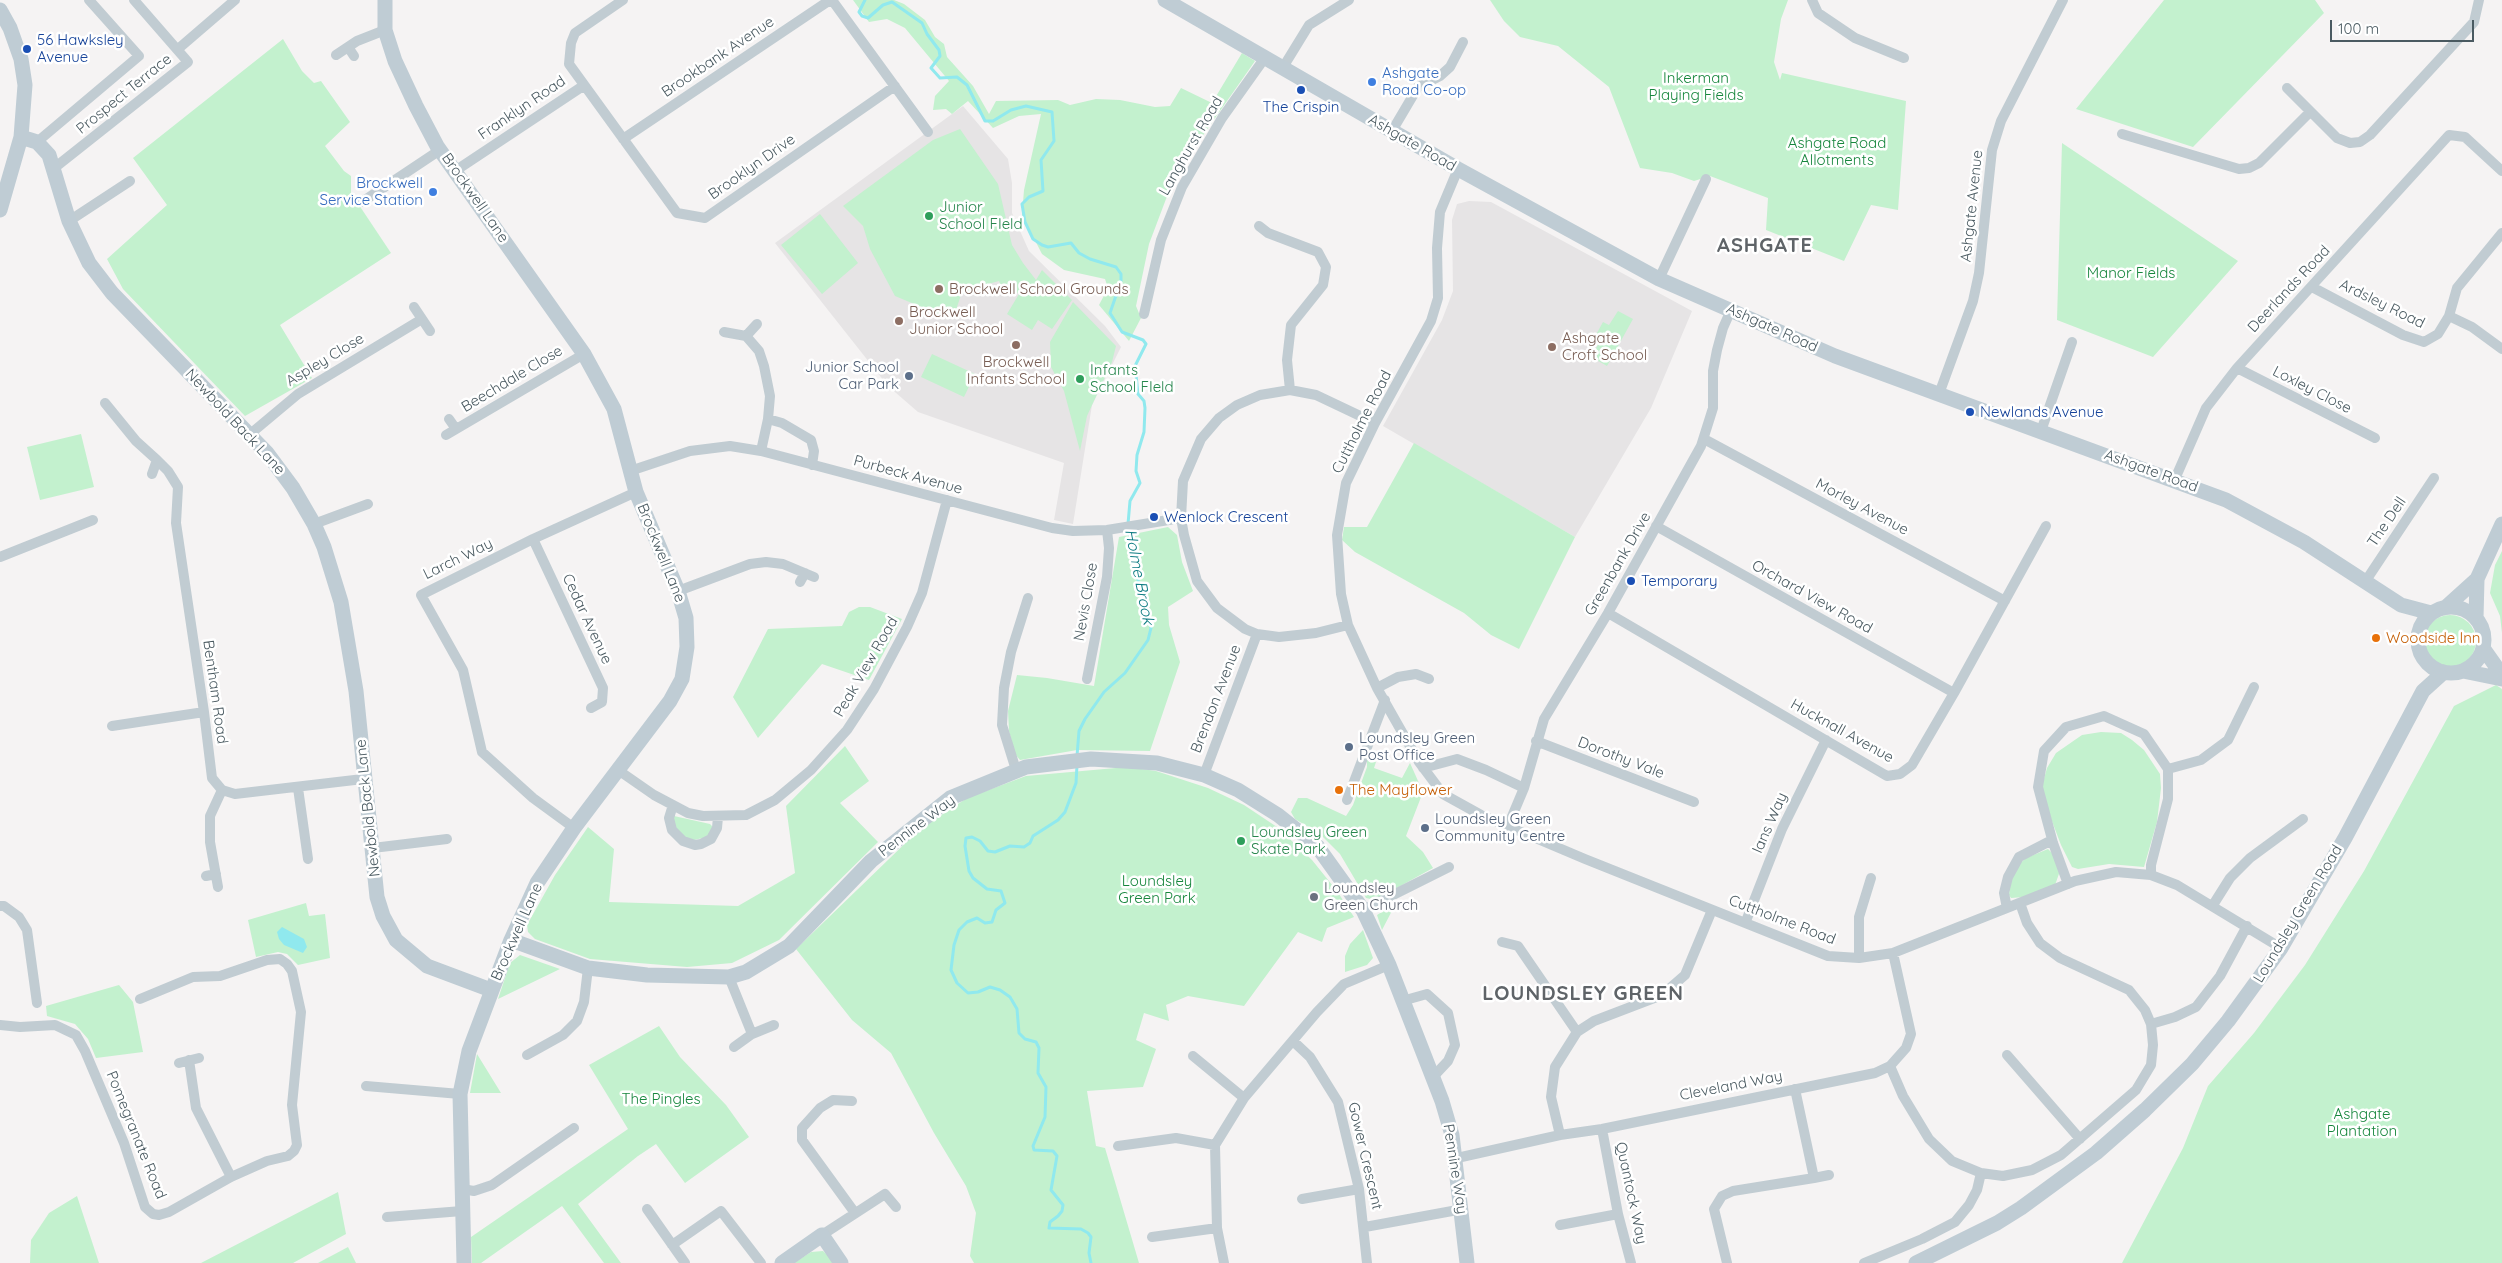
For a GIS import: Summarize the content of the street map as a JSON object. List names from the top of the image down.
{
  "streets": {
    "street": [
      "Brookbank Avenue",
      "Prospect Terrace",
      "Franklyn Road",
      "Ashgate Road",
      "Langhurst Road",
      "Brooklyn Drive",
      "Brockwell Lane",
      "Ashgate Avenue",
      "Deerlands Road",
      "Ardsley Road",
      "Aspley Close",
      "Beechdale Close",
      "Loxley Close",
      "Newbold Back Lane",
      "Cuttholme Road",
      "Purbeck Avenue",
      "Morley Avenue",
      "The Dell",
      "Larch Way",
      "Greenbank Drive",
      "Orchard View Road",
      "Nevis Close",
      "Cedar Avenue",
      "Peak View Road",
      "Bentham Road",
      "Brendon Avenue",
      "Hucknall Avenue",
      "Dorothy Vale",
      "Ians Way",
      "Pennine Way",
      "Loundsley Green Road",
      "Cleveland Way",
      "Pomegranate Road",
      "Gower Crescent",
      "Quantock Way"
    ]
  },
  "crossings": [
    ["Brookbank Avenue", "Brooklyn Drive"],
    ["Prospect Terrace", "Newbold Back Lane"],
    ["Franklyn Road", "Brooklyn Drive"],
    ["Franklyn Road", "Brockwell Lane"],
    ["Ashgate Road", "Langhurst Road"],
    ["Ashgate Road", "Ashgate Avenue"],
    ["Ashgate Road", "Deerlands Road"],
    ["Ashgate Road", "Cuttholme Road"],
    ["Ashgate Road", "The Dell"],
    ["Ashgate Road", "Greenbank Drive"],
    ["Ashgate Road", "Loundsley Green Road"],
    ["Brockwell Lane", "Beechdale Close"],
    ["Brockwell Lane", "Newbold Back Lane"],
    ["Brockwell Lane", "Purbeck Avenue"],
    ["Brockwell Lane", "Larch Way"],
    ["Brockwell Lane", "Peak View Road"],
    ["Brockwell Lane", "Pennine Way"],
    ["Deerlands Road", "Ardsley Road"],
    ["Deerlands Road", "Loxley Close"],
    ["Aspley Close", "Newbold Back Lane"],
    ["Cuttholme Road", "Greenbank Drive"],
    ["Cuttholme Road", "Ians Way"],
    ["Cuttholme Road", "Loundsley Green Road"],
    ["Cuttholme Road", "Cleveland Way"],
    ["Purbeck Avenue", "Nevis Close"],
    ["Purbeck Avenue", "Peak View Road"],
    ["Morley Avenue", "Greenbank Drive"],
    ["Morley Avenue", "Hucknall Avenue"],
    ["Larch Way", "Cedar Avenue"],
    ["Greenbank Drive", "Orchard View Road"],
    ["Greenbank Drive", "Hucknall Avenue"],
    ["Greenbank Drive", "Dorothy Vale"],
    ["Orchard View Road", "Hucknall Avenue"],
    ["Brendon Avenue", "Pennine Way"],
    ["Hucknall Avenue", "Ians Way"],
    ["Pennine Way", "Cleveland Way"],
    ["Cleveland Way", "Quantock Way"]
  ],
  "districts": ["ASHGATE", "LOUNDSLEY GREEN"],
  "water": ["Holme Brook"],
  "parks": [
    "Inkerman Playing Fields",
    "Ashgate Road Allotments",
    "Manor Fields",
    "Loundsley Green Park",
    "The Pingles",
    "Ashgate Plantation"
  ],
  "places": [
    "56 Hawksley Avenue",
    "Ashgate Road Co-op",
    "The Crispin",
    "Brockwell Service Station",
    "Junior School FIeld",
    "Brockwell School Grounds",
    "Brockwell Junior School",
    "Brockwell Infants School",
    "Ashgate Croft School",
    "Junior School Car Park",
    "Infants School FIeld",
    "Newlands Avenue",
    "Wenlock Crescent",
    "Temporary",
    "Woodside Inn",
    "Loundsley Green Post Office",
    "The Mayflower",
    "Loundsley Green Community Centre",
    "Loundsley Green Skate Park",
    "Loundsley Green Church"
  ],
  "scale_bar": "100 m"
}
